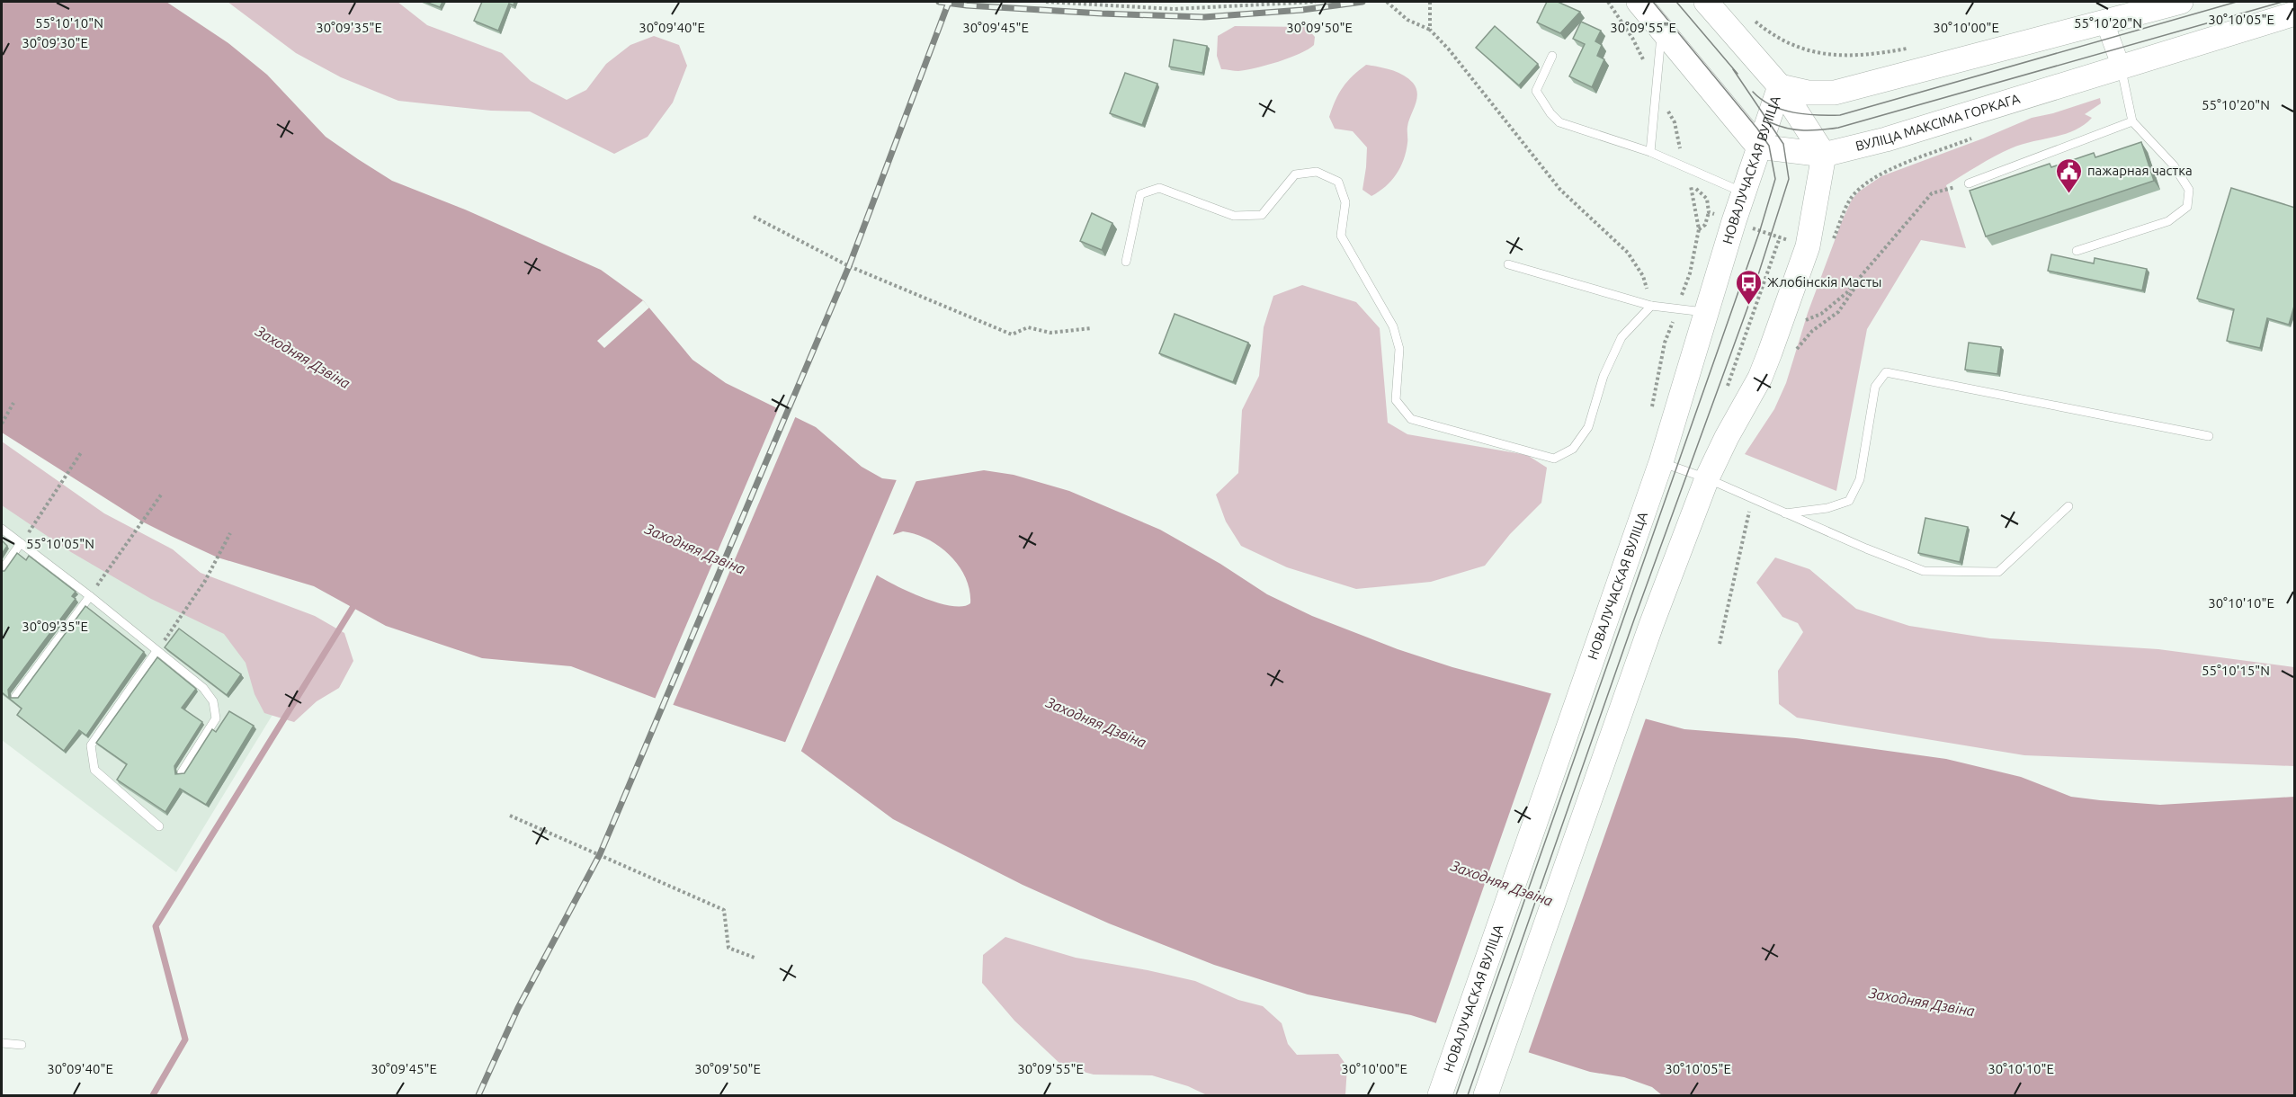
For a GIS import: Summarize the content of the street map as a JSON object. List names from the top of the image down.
{
  "streets": {
    "main road": ["ВУЛІЦА МАКСІМА ГОРКАГА", "НОВАЛУЧАСКАЯ ВУЛІЦА"]
  },
  "crossings": [
    ["ВУЛІЦА МАКСІМА ГОРКАГА", "НОВАЛУЧАСКАЯ ВУЛІЦА"]
  ],
  "water": ["Заходняя Дзвіна"],
  "places": {
    "public building": ["пажарная частка"],
    "bus stop": ["Жлобінскія Масты"]
  },
  "coordinates": [
    "30°10'05\"E",
    "55°10'10\"N",
    "55°10'20\"N",
    "30°09'35\"E",
    "30°09'40\"E",
    "30°09'45\"E",
    "30°09'50\"E",
    "30°09'55\"E",
    "30°10'00\"E",
    "30°09'30\"E",
    "55°10'05\"N",
    "30°10'10\"E",
    "55°10'15\"N"
  ]
}
